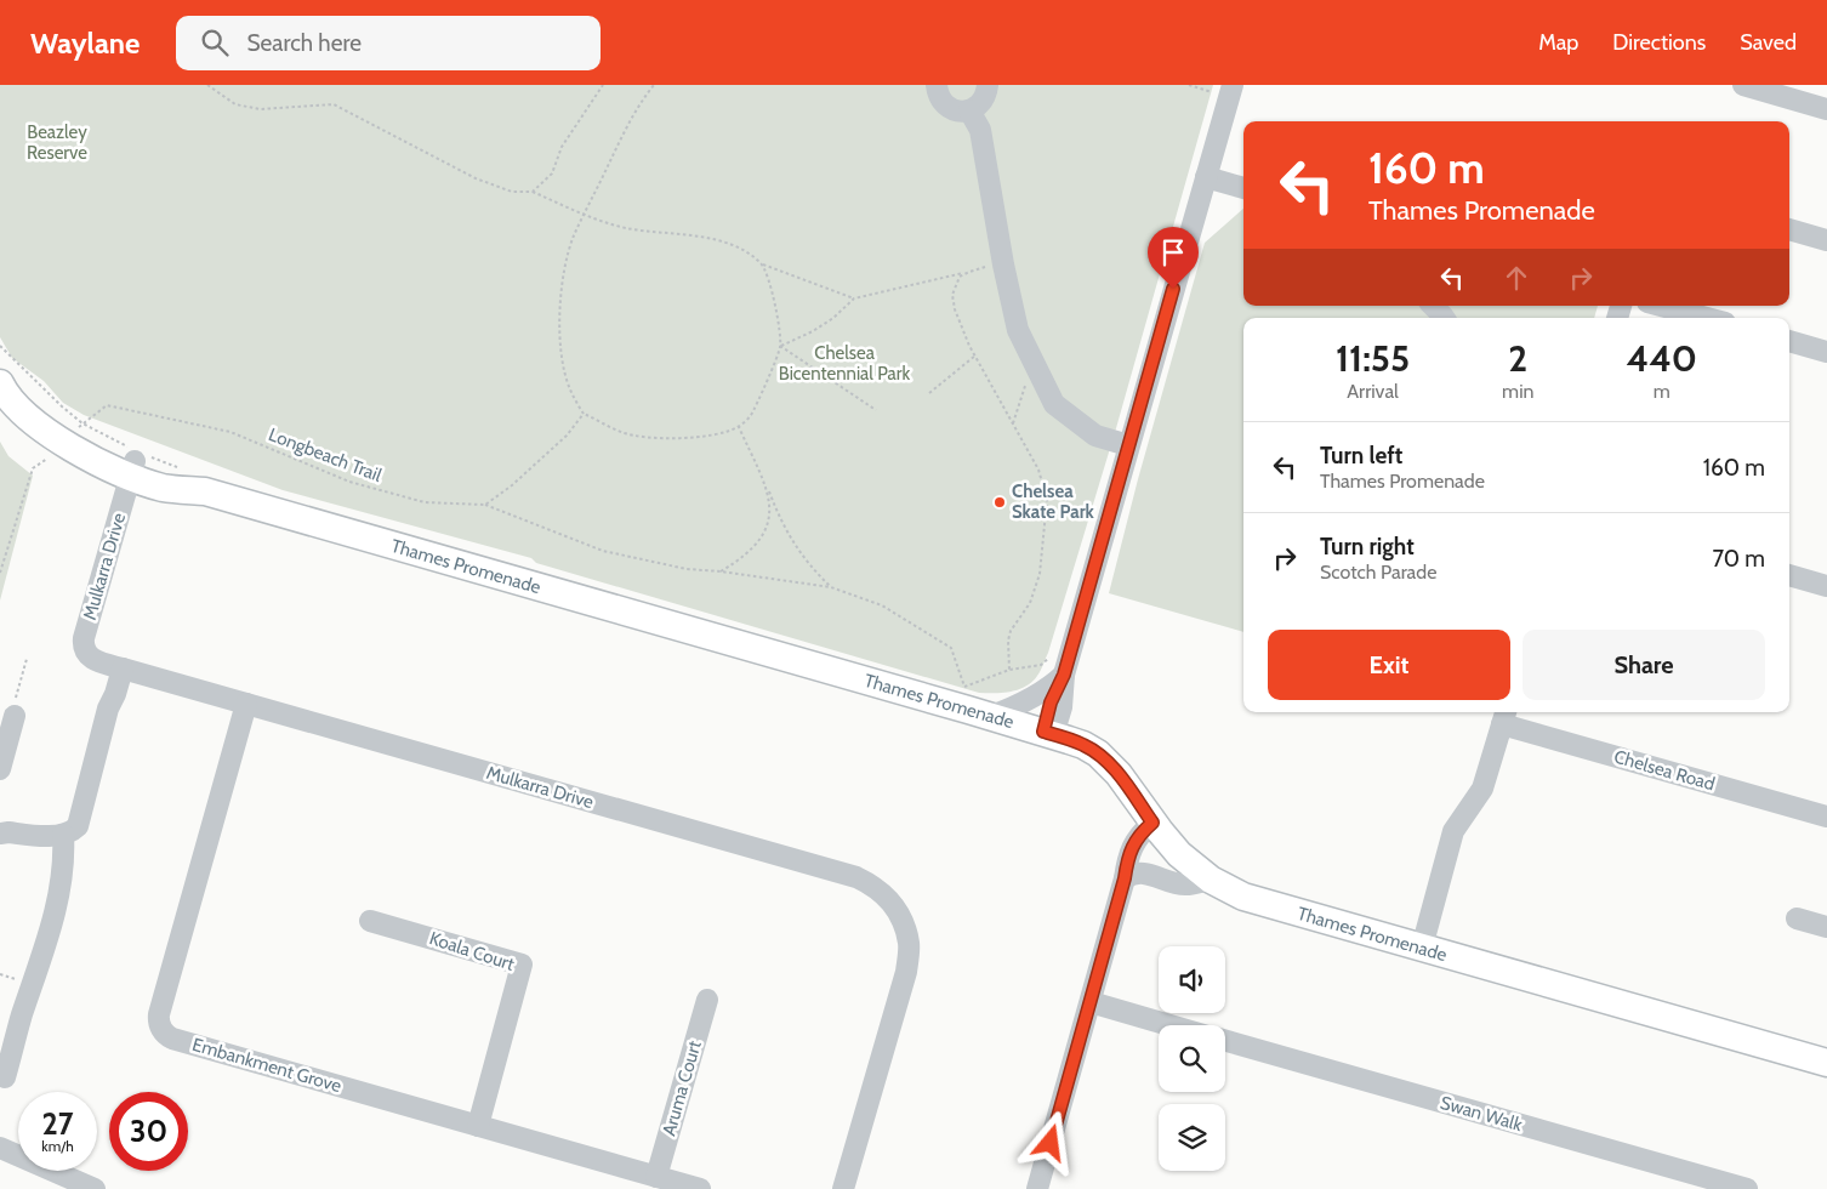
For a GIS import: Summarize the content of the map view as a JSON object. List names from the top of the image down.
{
  "streets": {
    "main road": ["Thames Promenade"],
    "street": [
      "Mulkarra Drive",
      "Chelsea Road",
      "Koala Court",
      "Embankment Grove",
      "Aruma Court",
      "Swan Walk"
    ],
    "path": ["Longbeach Trail"]
  },
  "crossings": [
    ["Mulkarra Drive", "Thames Promenade"],
    ["Mulkarra Drive", "Embankment Grove"],
    ["Koala Court", "Embankment Grove"],
    ["Embankment Grove", "Aruma Court"]
  ],
  "parks": ["Beazley Reserve", "Chelsea Bicentennial Park"],
  "places": ["Chelsea Skate Park"],
  "page": {
    "header": "Waylane",
    "search": "Search here",
    "nav": ["Map", "Directions", "Saved"],
    "turn": ["160 m", "Thames Promenade"],
    "eta": [
      "11:55",
      "Arrival",
      "2",
      "min",
      "440",
      "m"
    ],
    "list": [
      {
        "name": "Turn left",
        "note": "Thames Promenade",
        "value": "160 m"
      },
      {
        "name": "Turn right",
        "note": "Scotch Parade",
        "value": "70 m"
      }
    ],
    "buttons": ["Exit", "Share"],
    "speed": "27 km/h",
    "limit": "30"
  }
}
